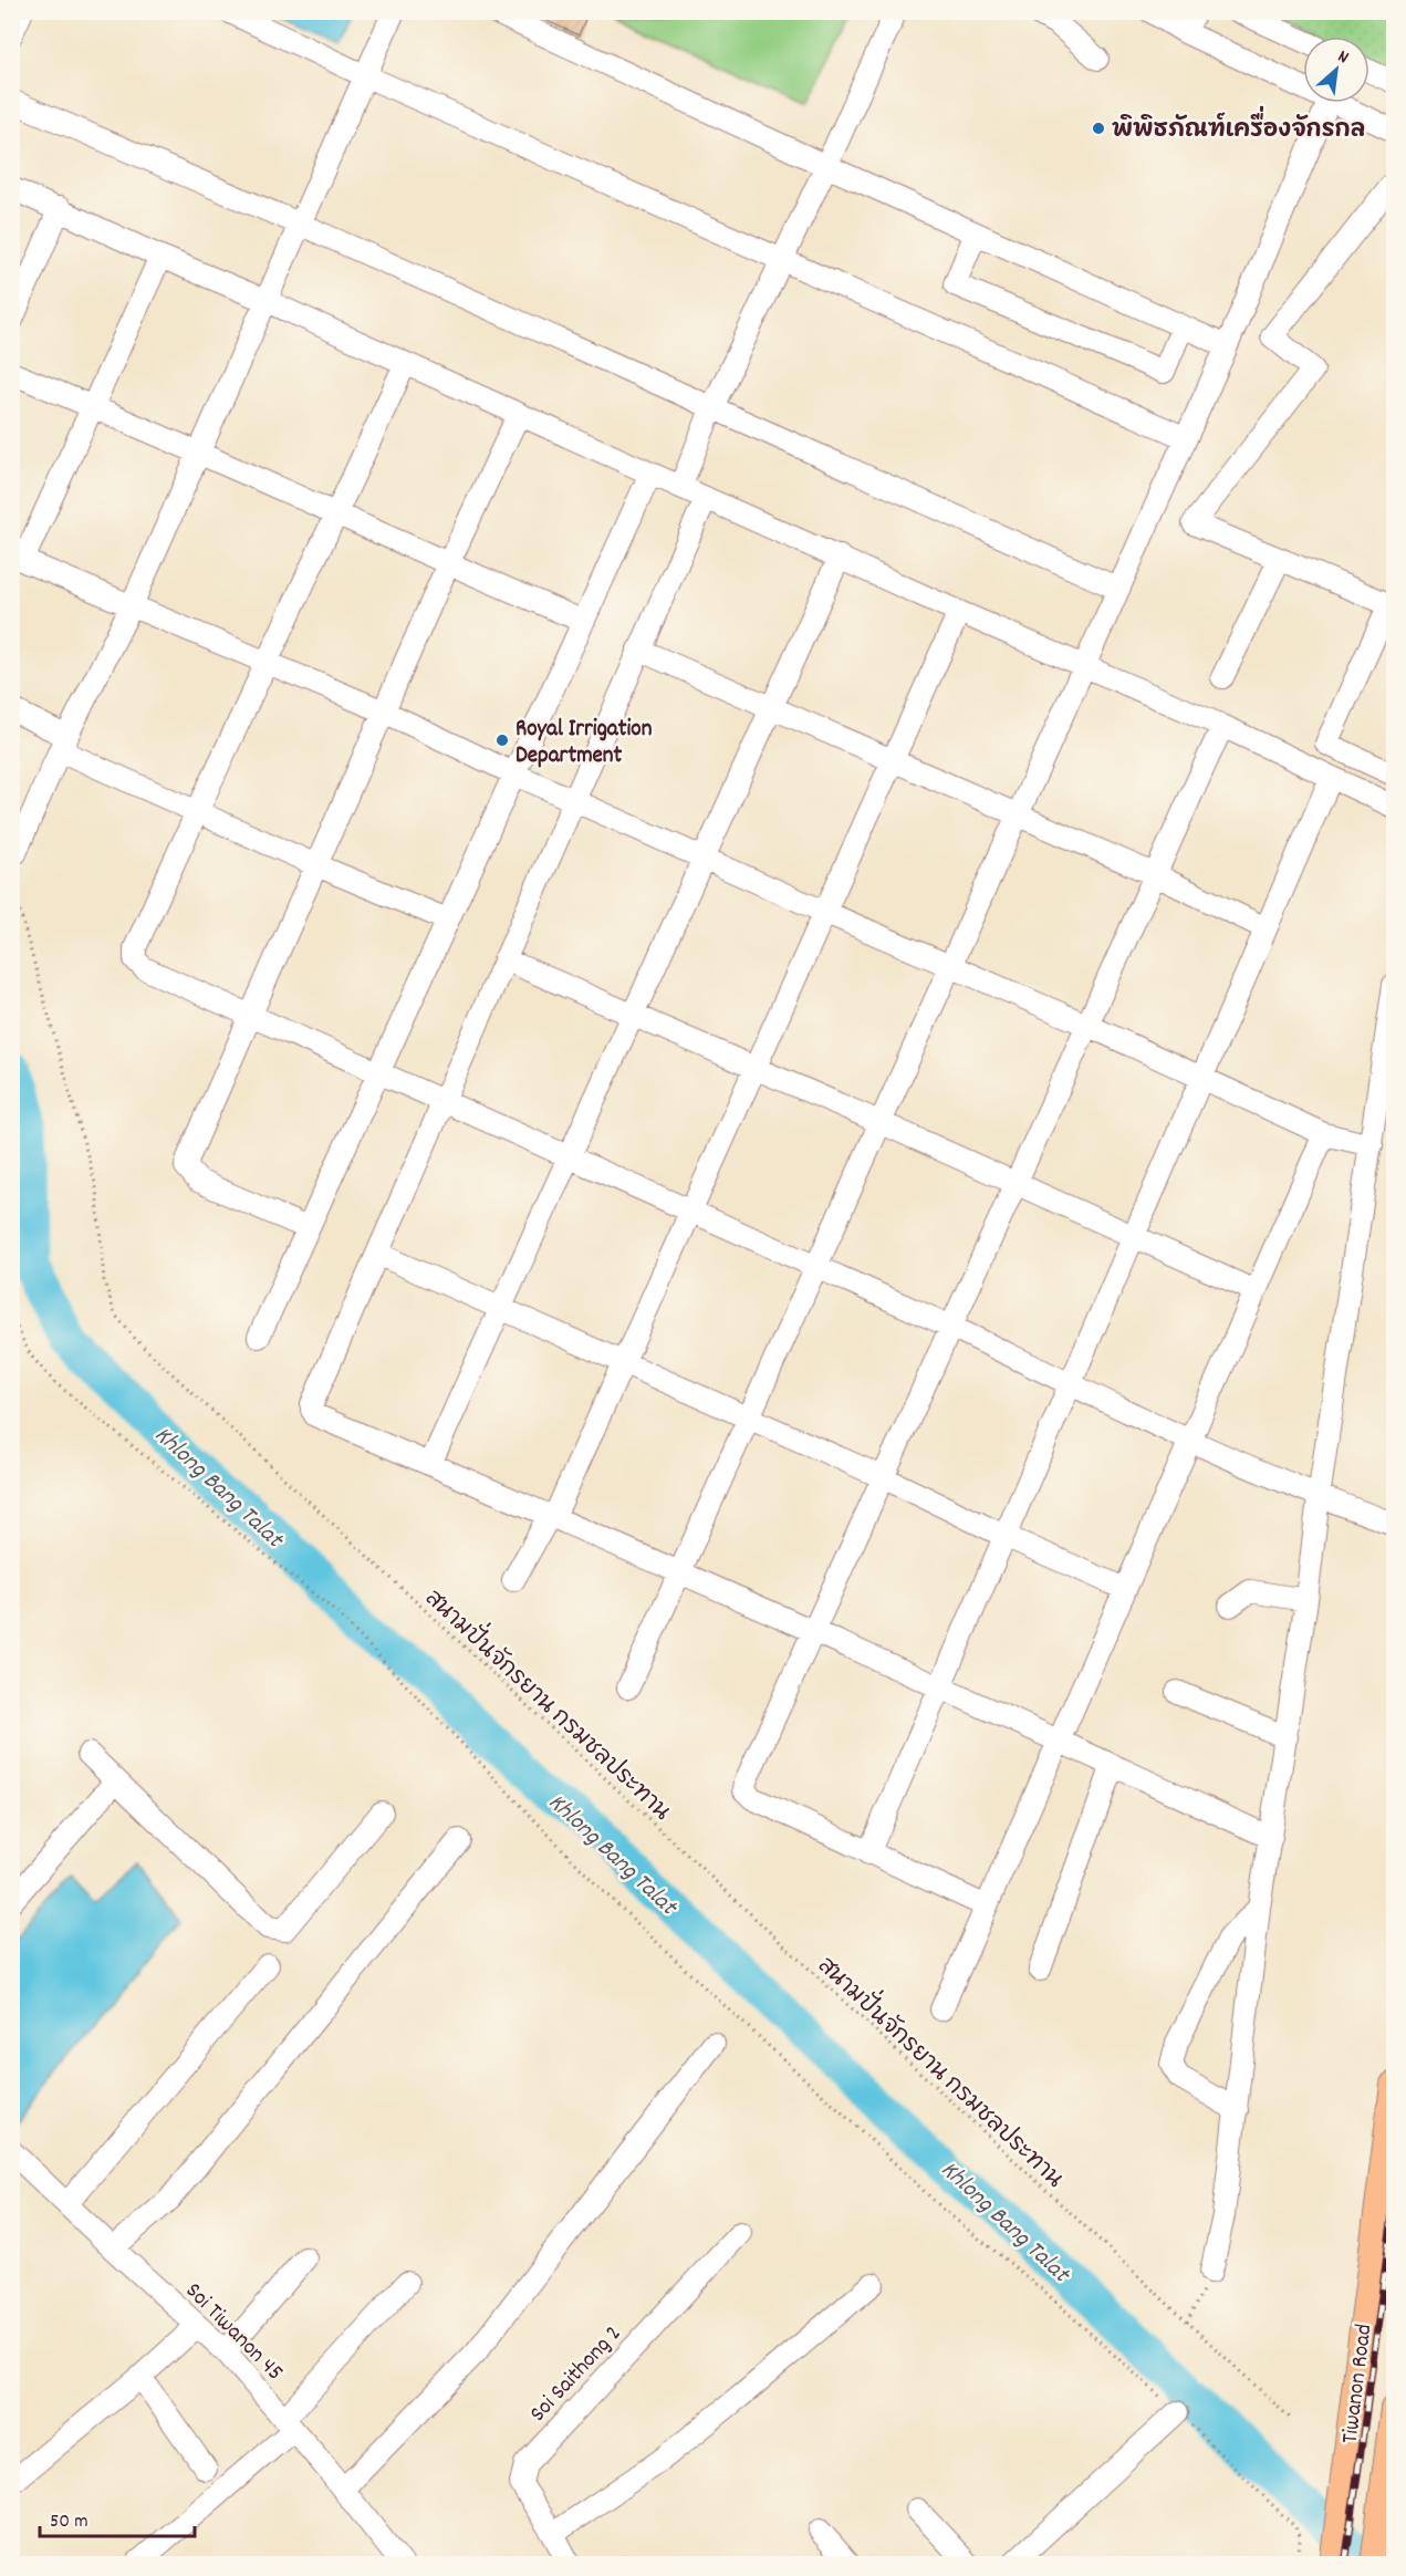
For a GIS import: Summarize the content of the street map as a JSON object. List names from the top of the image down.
{
  "streets": {
    "main road": ["Tiwanon Road"],
    "street": ["Soi Tiwanon 45", "Soi Saithong 2"],
    "path": ["สนามปั่นจักรยาน กรมชลประทาน"]
  },
  "water": ["Khlong Bang Talat"],
  "places": ["พิพิธภัณฑ์เครื่องจักรกล", "Royal Irrigation Department"],
  "scale_bar": "50 m",
  "north": "top right"
}
